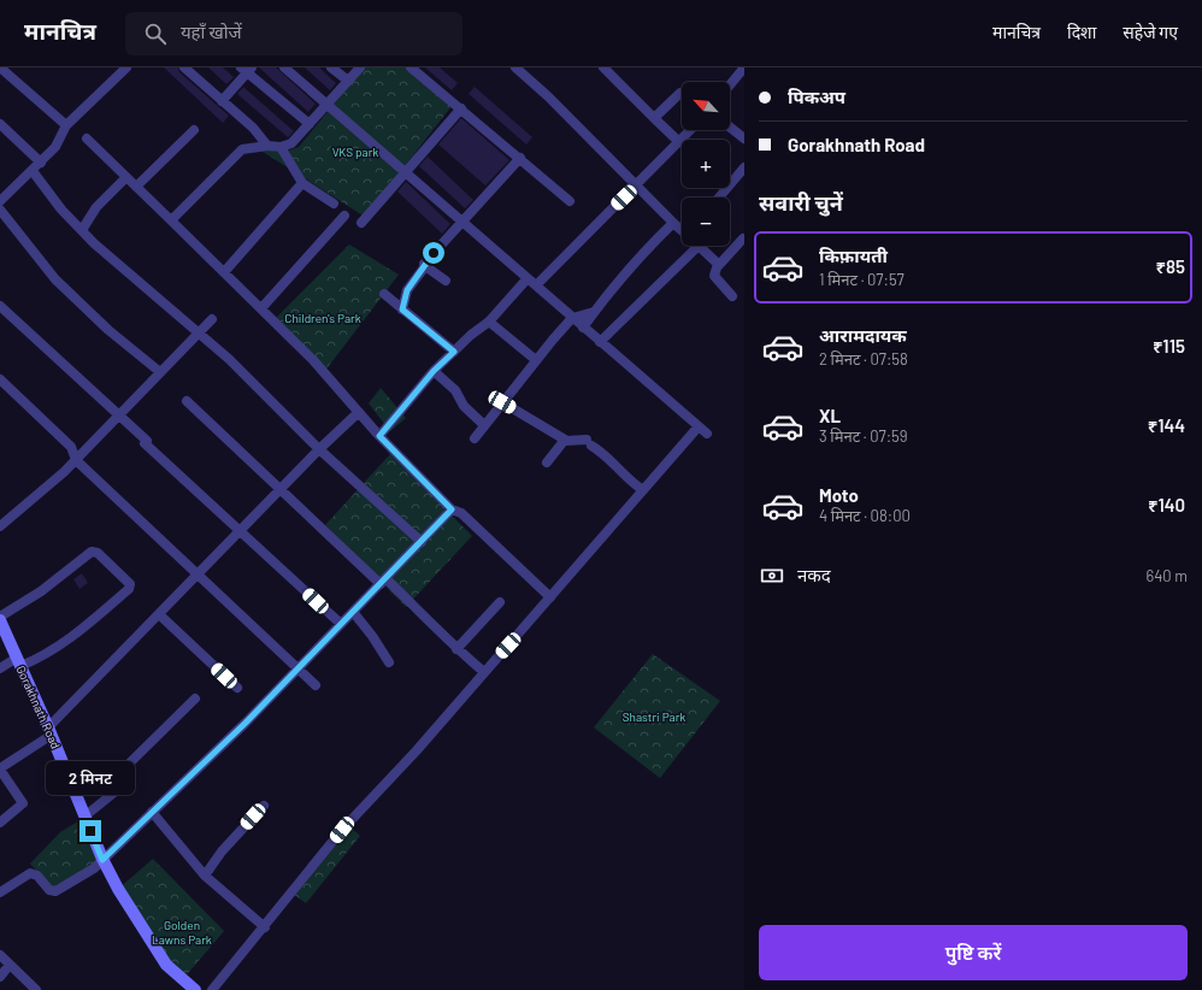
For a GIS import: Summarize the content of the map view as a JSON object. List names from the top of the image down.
{
  "streets": {
    "main road": ["Gorakhnath Road"]
  },
  "parks": [
    "VKS park",
    "Children's Park",
    "Shastri Park",
    "Golden Lawns Park"
  ],
  "north": "top left",
  "page": {
    "header": "मानचित्र",
    "search": "यहाँ खोजें",
    "nav": ["मानचित्र", "दिशा", "सहेजे गए"],
    "banner": ["पिकअप", "Gorakhnath Road"],
    "map_buttons": ["+", "−"],
    "heading": "सवारी चुनें",
    "list": [
      {
        "name": "किफ़ायती",
        "note": "1 मिनट · 07:57",
        "value": "₹85"
      },
      {
        "name": "आरामदायक",
        "note": "2 मिनट · 07:58",
        "value": "₹115"
      },
      {
        "name": "XL",
        "note": "3 मिनट · 07:59",
        "value": "₹144"
      },
      {
        "name": "Moto",
        "note": "4 मिनट · 08:00",
        "value": "₹140"
      }
    ],
    "pay": ["नकद", "640 m"],
    "bubble": "2 मिनट",
    "buttons": "पुष्टि करें"
  }
}
